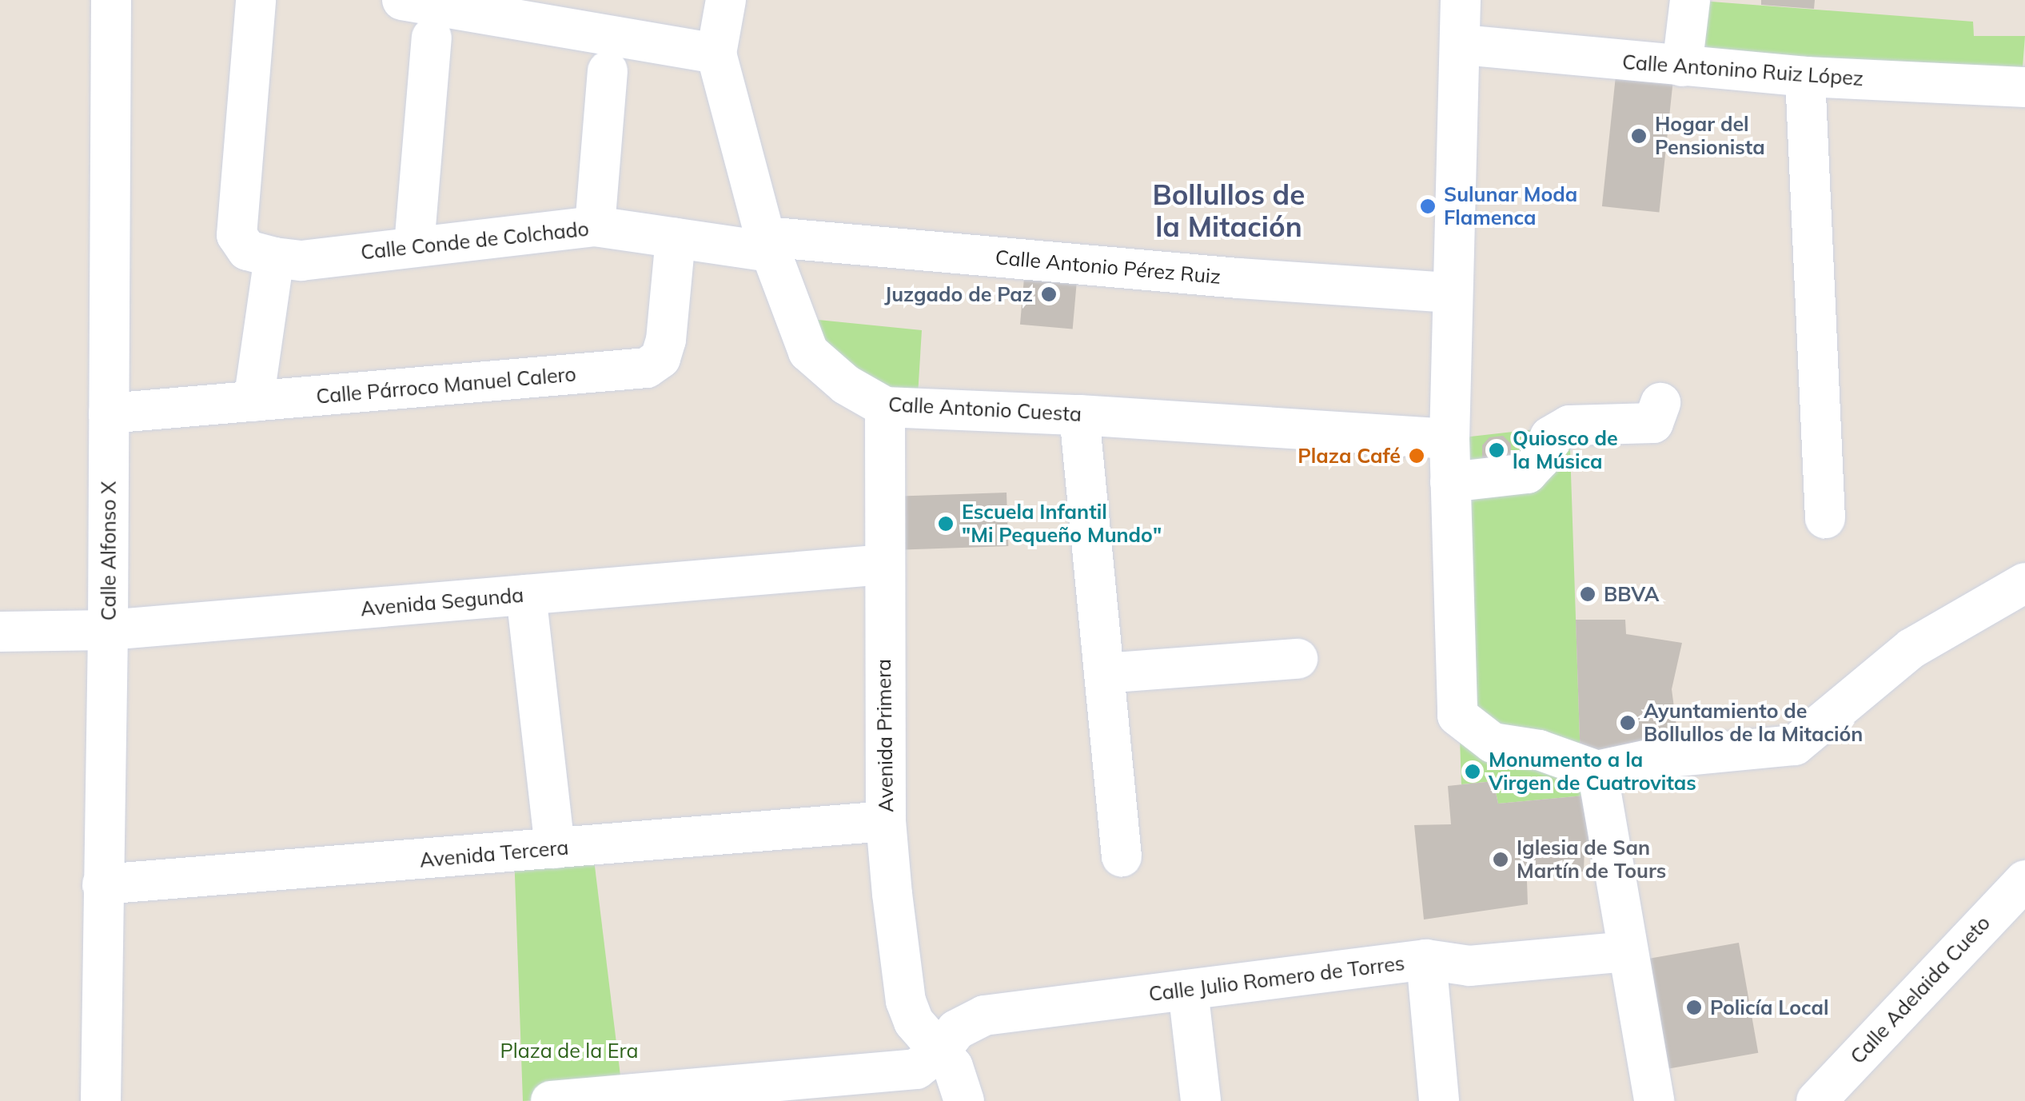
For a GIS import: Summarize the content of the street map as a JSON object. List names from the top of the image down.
{
  "streets": {
    "street": [
      "Calle Antonino Ruiz López",
      "Calle Conde de Colchado",
      "Calle Antonio Pérez Ruiz",
      "Calle Párroco Manuel Calero",
      "Calle Antonio Cuesta",
      "Calle Alfonso X",
      "Avenida Segunda",
      "Avenida Primera",
      "Avenida Tercera",
      "Calle Julio Romero de Torres",
      "Calle Adelaida Cueto"
    ]
  },
  "crossings": [
    ["Calle Conde de Colchado", "Calle Antonio Pérez Ruiz"],
    ["Calle Conde de Colchado", "Calle Párroco Manuel Calero"],
    ["Calle Conde de Colchado", "Calle Antonio Cuesta"],
    ["Calle Antonio Pérez Ruiz", "Calle Antonio Cuesta"],
    ["Calle Párroco Manuel Calero", "Calle Alfonso X"],
    ["Calle Antonio Cuesta", "Avenida Primera"],
    ["Calle Alfonso X", "Avenida Segunda"],
    ["Calle Alfonso X", "Avenida Tercera"],
    ["Avenida Segunda", "Avenida Primera"],
    ["Avenida Primera", "Avenida Tercera"],
    ["Avenida Primera", "Calle Julio Romero de Torres"]
  ],
  "districts": ["Bollullos de la Mitación"],
  "parks": ["Plaza de la Era"],
  "places": [
    "Hogar del Pensionista",
    "Sulunar Moda Flamenca",
    "Juzgado de Paz",
    "Quiosco de la Música",
    "Plaza Café",
    "Escuela Infantil \"Mi Pequeño Mundo\"",
    "BBVA",
    "Ayuntamiento de Bollullos de la Mitación",
    "Monumento a la Virgen de Cuatrovitas",
    "Iglesia de San Martín de Tours",
    "Policía Local"
  ]
}
